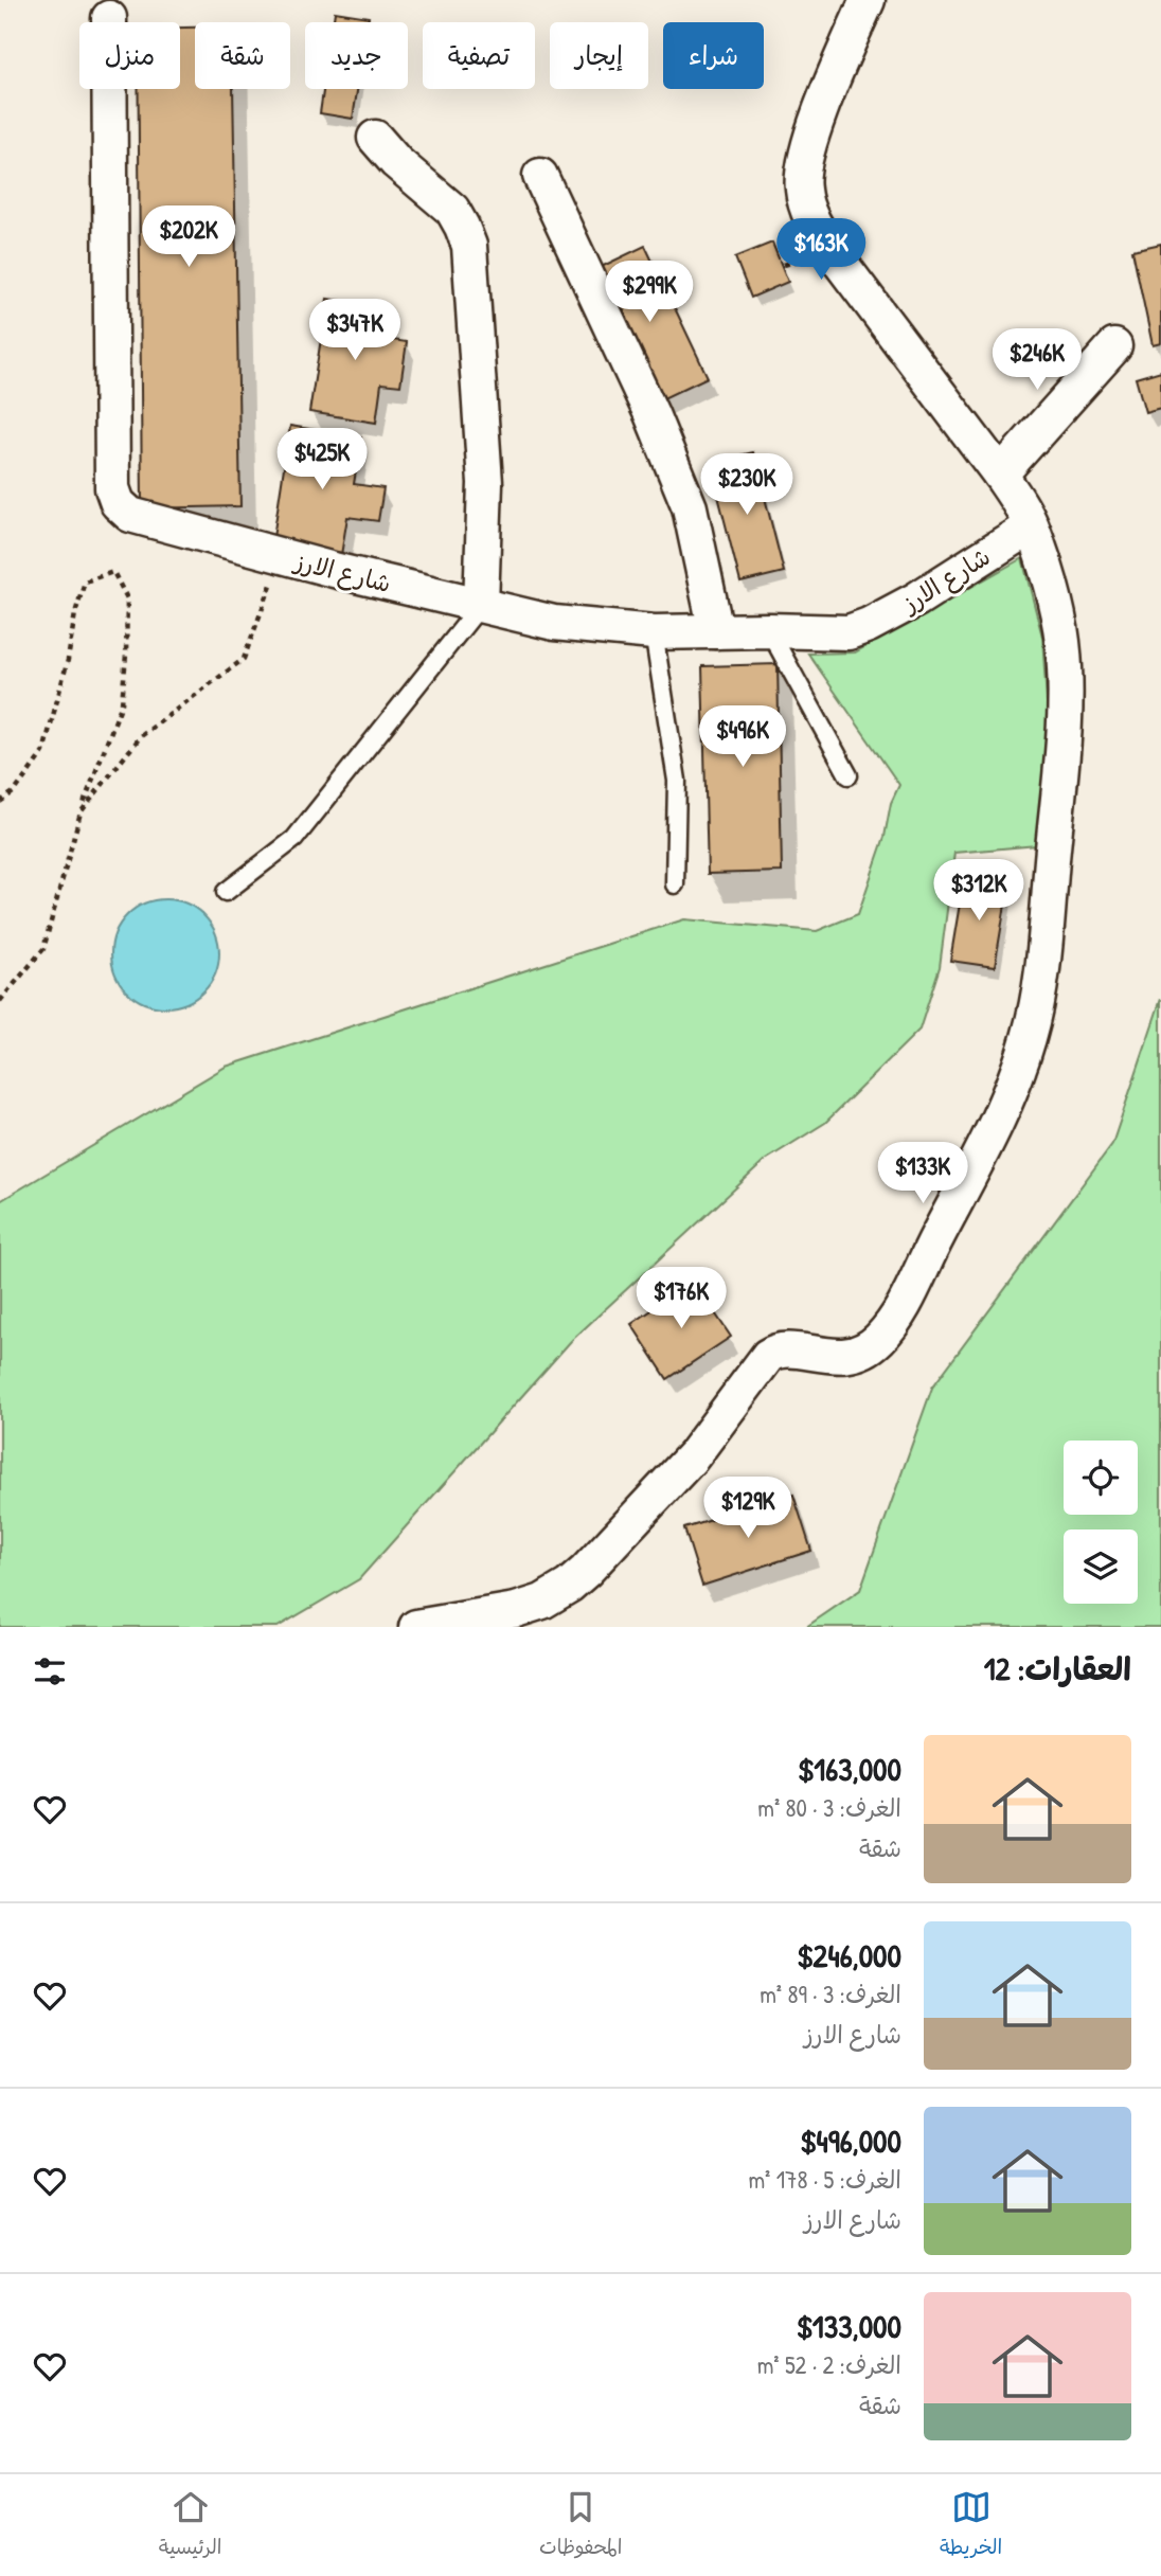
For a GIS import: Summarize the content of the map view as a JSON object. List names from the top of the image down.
{
  "streets": {
    "street": ["شارع الارز"]
  },
  "page": {
    "chip": [
      "شراء",
      "إيجار",
      "تصفية",
      "جديد",
      "شقة",
      "منزل"
    ],
    "price": [
      "$202K",
      "$163K",
      "$299K",
      "$347K",
      "$246K",
      "$425K",
      "$230K",
      "$496K",
      "$312K",
      "$133K",
      "$176K",
      "$129K"
    ],
    "heading": "العقارات: 12",
    "list": [
      {
        "name": "$163,000",
        "note": "الغرف: 3 · 80 m² · شقة"
      },
      {
        "name": "$246,000",
        "note": "الغرف: 3 · 89 m² · شارع الارز"
      },
      {
        "name": "$496,000",
        "note": "الغرف: 5 · 178 m² · شارع الارز"
      },
      {
        "name": "$133,000",
        "note": "الغرف: 2 · 52 m² · شقة"
      }
    ],
    "tabs": ["الخريطة", "المحفوظات", "الرئيسية"]
  }
}
